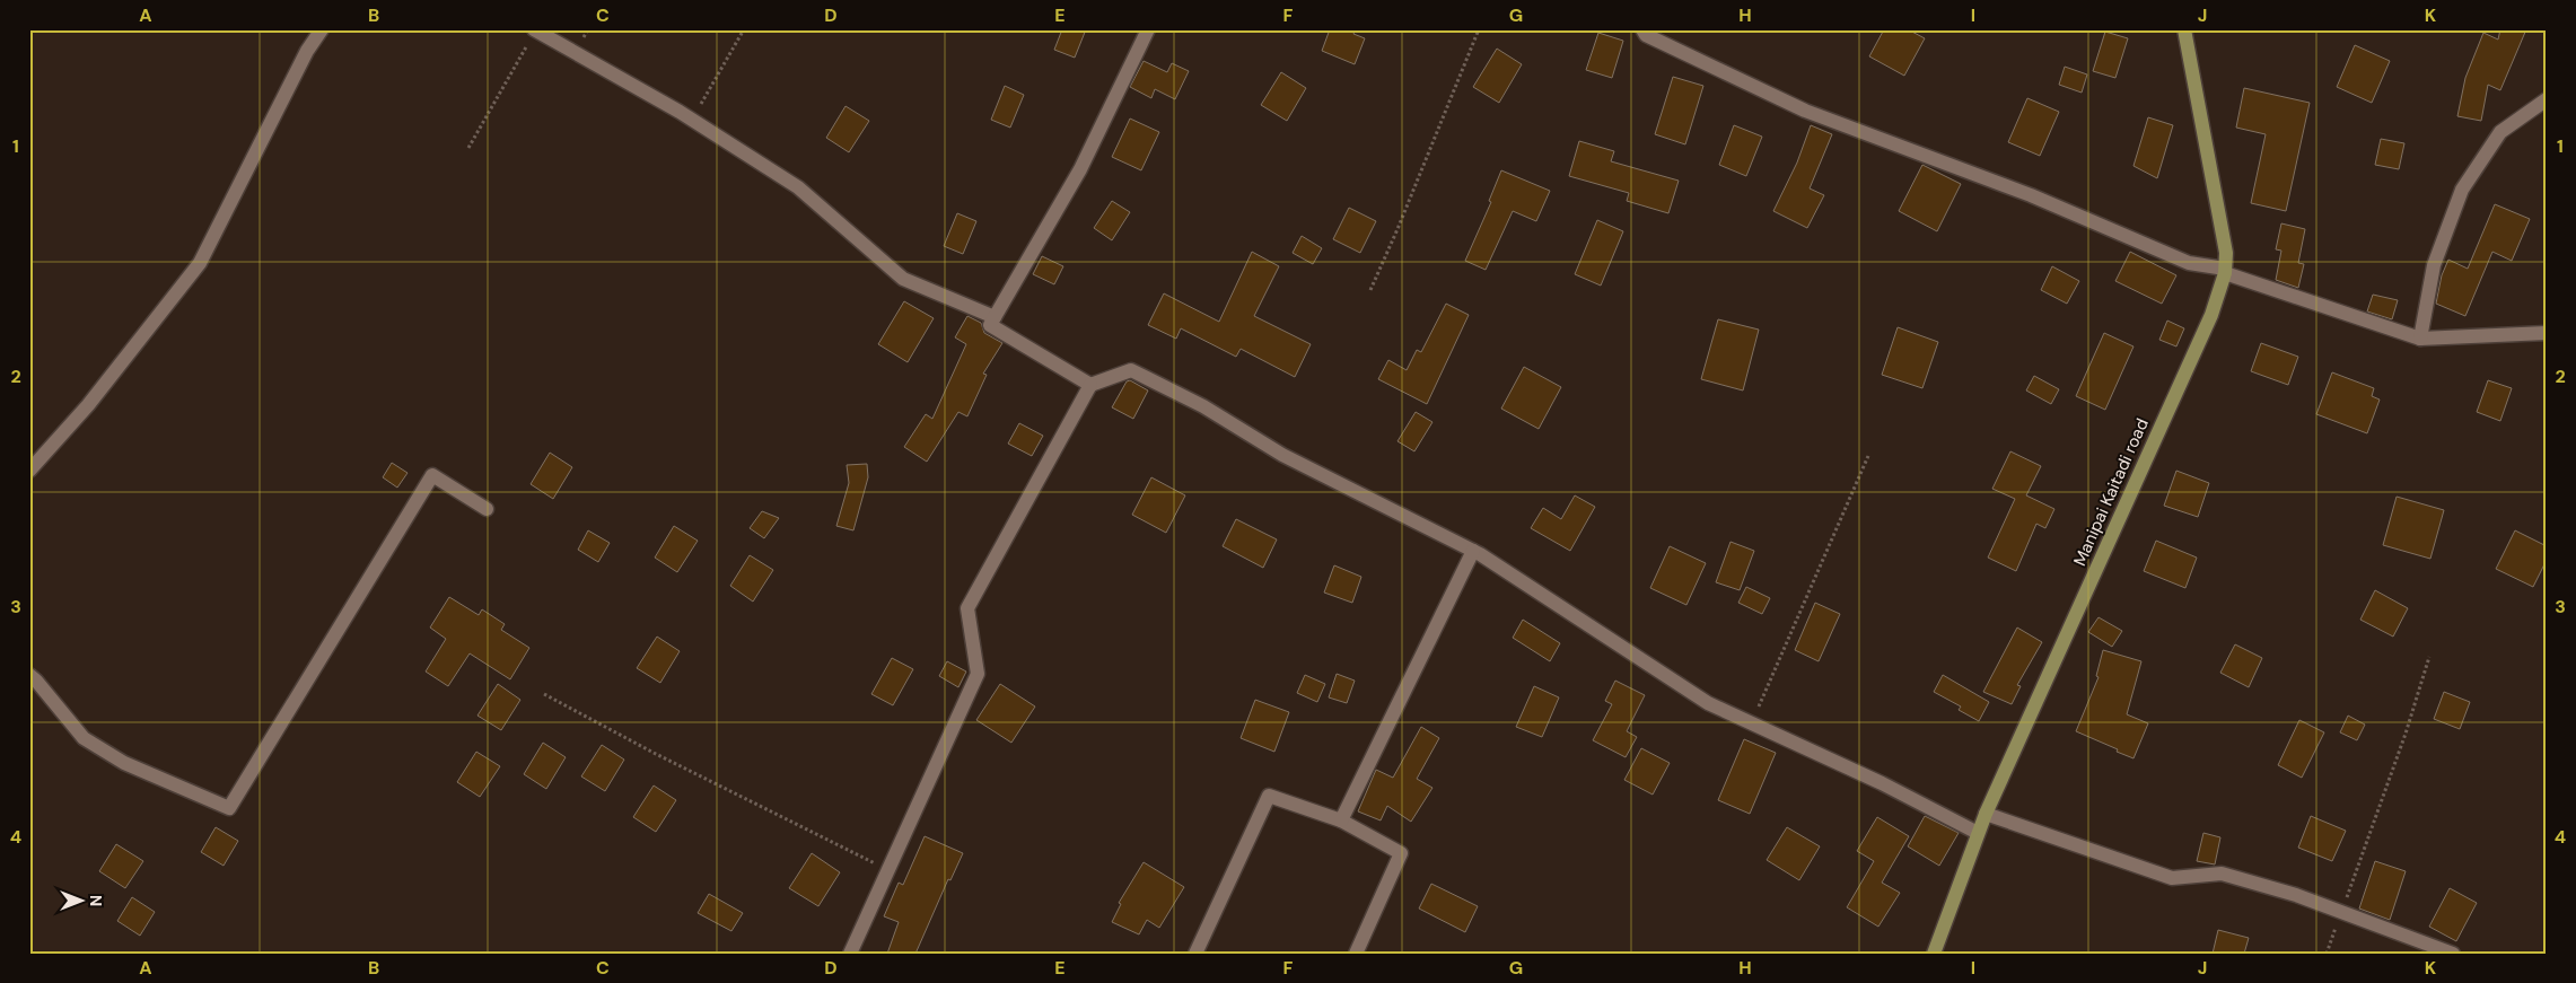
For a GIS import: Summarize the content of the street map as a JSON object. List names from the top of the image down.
{
  "streets": {
    "main road": ["Manipai Kaitadi road"]
  },
  "north": "right",
  "grid": {
    "columns": [
      "A",
      "B",
      "C",
      "D",
      "E",
      "F",
      "G",
      "H",
      "I",
      "J",
      "K"
    ],
    "rows": [
      "1",
      "2",
      "3",
      "4"
    ]
  }
}
